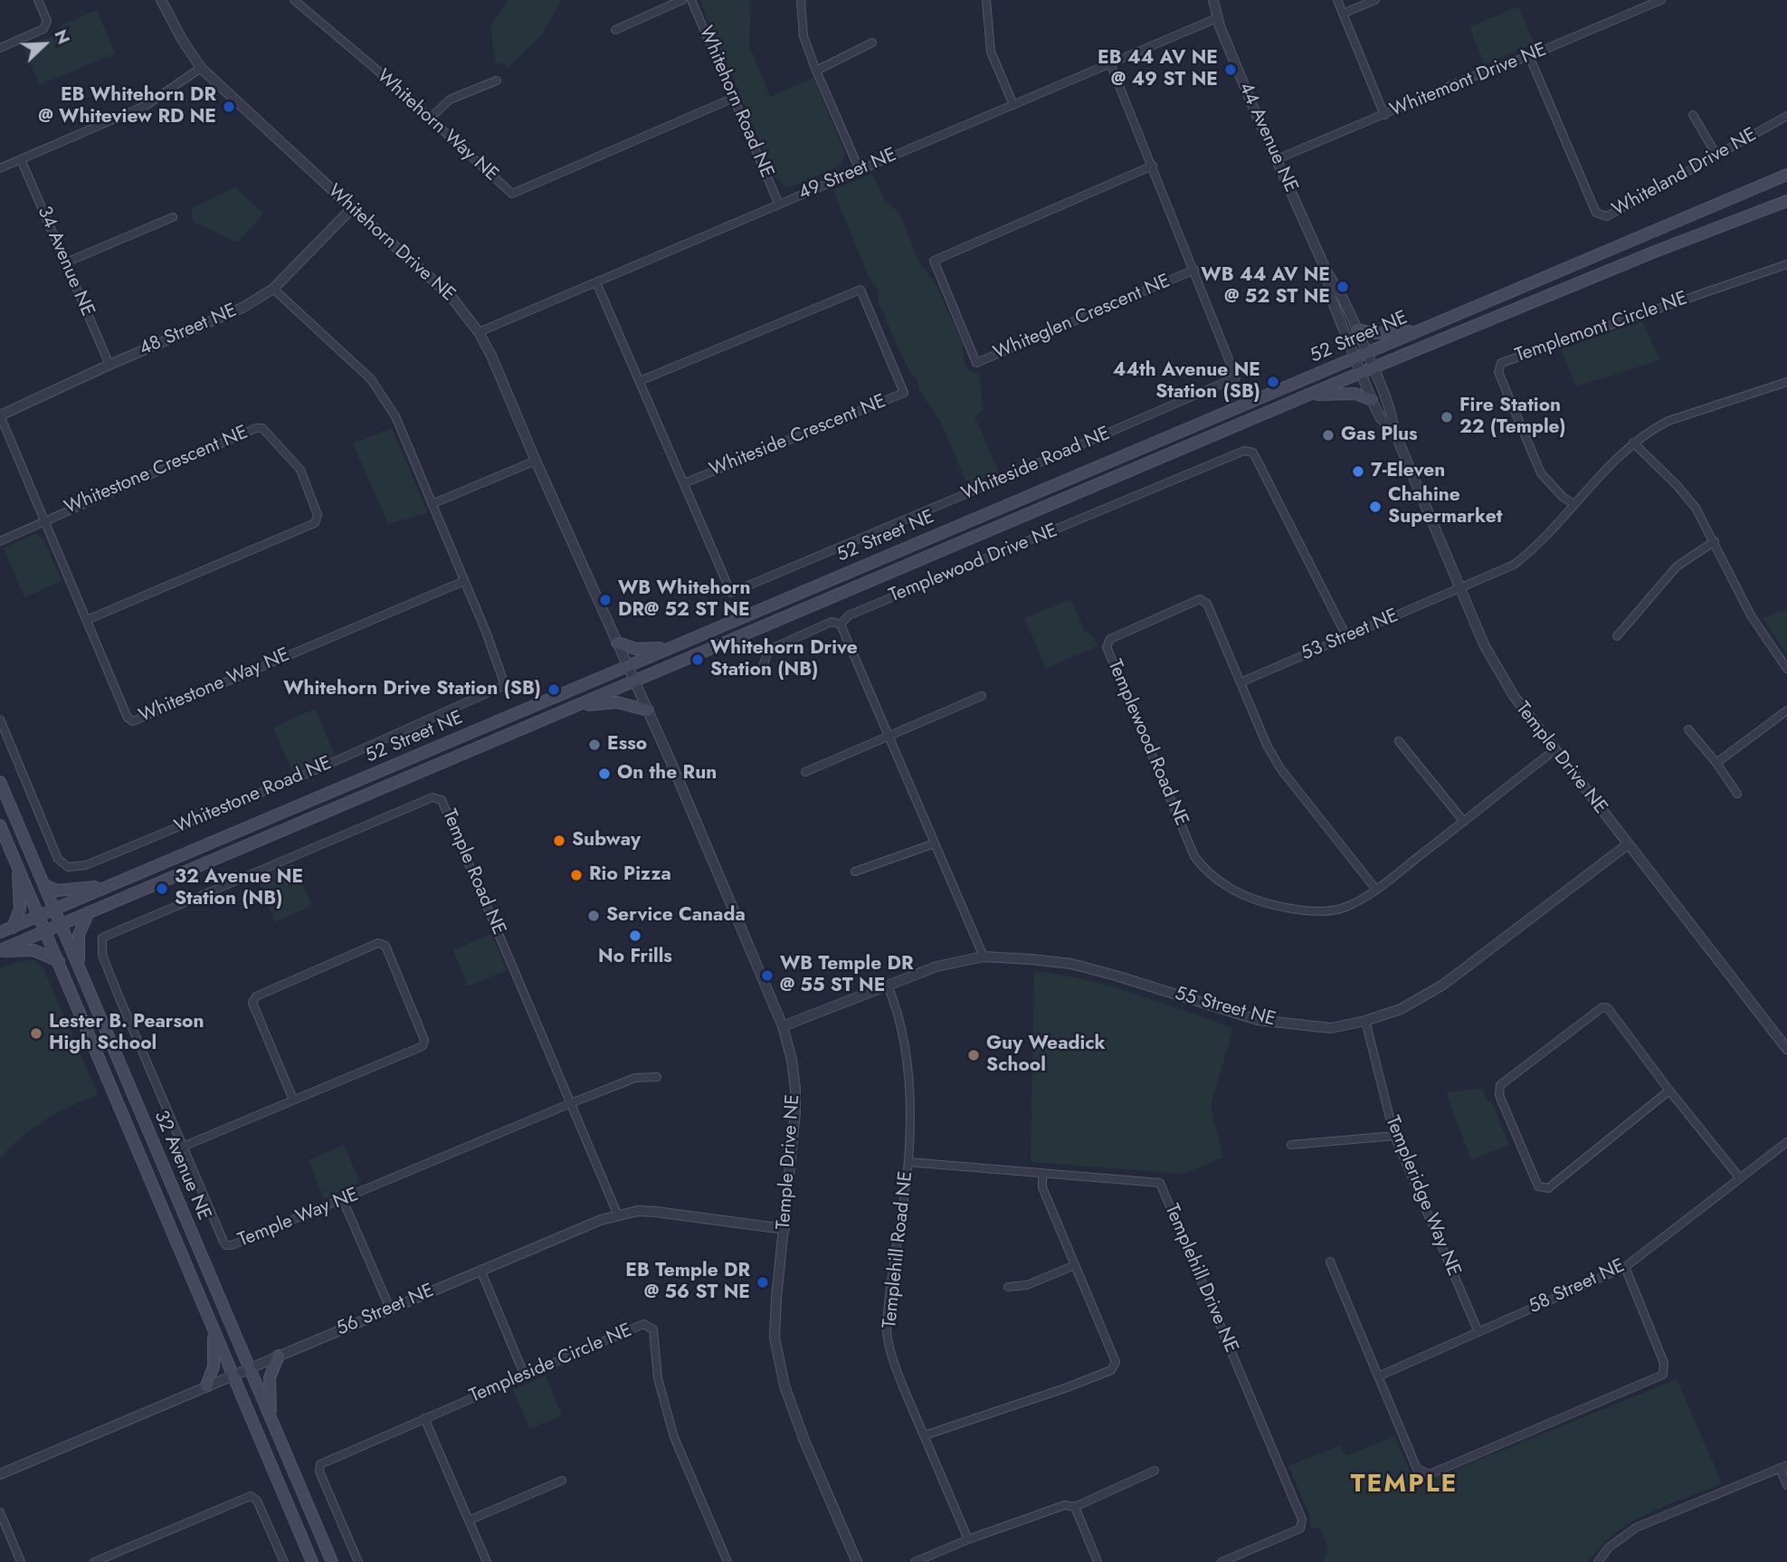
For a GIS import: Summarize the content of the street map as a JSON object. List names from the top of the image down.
{
  "streets": {
    "main road": ["52 Street NE", "32 Avenue NE"],
    "street": [
      "Whitemont Drive NE",
      "Whitehorn Road NE",
      "Whitehorn Way NE",
      "44 Avenue NE",
      "Whiteland Drive NE",
      "49 Street NE",
      "Whitehorn Drive NE",
      "34 Avenue NE",
      "Whiteglen Crescent NE",
      "Templemont Circle NE",
      "48 Street NE",
      "Whiteside Crescent NE",
      "Whiteside Road NE",
      "Whitestone Crescent NE",
      "Templewood Drive NE",
      "53 Street NE",
      "Whitestone Way NE",
      "Templewood Road NE",
      "Temple Drive NE",
      "Whitestone Road NE",
      "Temple Road NE",
      "55 Street NE",
      "Templeridge Way NE",
      "Temple Way NE",
      "Templehill Road NE",
      "Templehill Drive NE",
      "58 Street NE",
      "56 Street NE",
      "Templeside Circle NE"
    ]
  },
  "crossings": [
    ["Whitemont Drive NE", "44 Avenue NE"],
    ["Whitemont Drive NE", "Whiteland Drive NE"],
    ["Whitehorn Road NE", "Whitehorn Way NE"],
    ["Whitehorn Road NE", "49 Street NE"],
    ["44 Avenue NE", "49 Street NE"],
    ["44 Avenue NE", "52 Street NE"],
    ["44 Avenue NE", "Temple Drive NE"],
    ["49 Street NE", "Whitehorn Drive NE"],
    ["49 Street NE", "Whiteside Road NE"],
    ["Whitehorn Drive NE", "48 Street NE"],
    ["Whitehorn Drive NE", "52 Street NE"],
    ["Whitehorn Drive NE", "Temple Drive NE"],
    ["34 Avenue NE", "48 Street NE"],
    ["Whiteglen Crescent NE", "Whiteside Road NE"],
    ["Templemont Circle NE", "53 Street NE"],
    ["48 Street NE", "Whitestone Way NE"],
    ["48 Street NE", "Whitestone Road NE"],
    ["52 Street NE", "Temple Drive NE"],
    ["52 Street NE", "32 Avenue NE"],
    ["Whiteside Crescent NE", "Whiteside Road NE"],
    ["Whitestone Crescent NE", "Whitestone Way NE"],
    ["Templewood Drive NE", "53 Street NE"],
    ["53 Street NE", "Templewood Road NE"],
    ["53 Street NE", "Temple Drive NE"],
    ["Whitestone Way NE", "Whitestone Road NE"],
    ["Templewood Road NE", "Temple Drive NE"],
    ["Temple Drive NE", "55 Street NE"],
    ["Temple Drive NE", "56 Street NE"],
    ["Temple Road NE", "Temple Way NE"],
    ["Temple Road NE", "56 Street NE"],
    ["55 Street NE", "Templeridge Way NE"],
    ["55 Street NE", "Templehill Road NE"],
    ["32 Avenue NE", "56 Street NE"],
    ["Templeridge Way NE", "58 Street NE"],
    ["Templehill Road NE", "Templehill Drive NE"]
  ],
  "districts": ["TEMPLE"],
  "places": [
    "EB 44 AV NE @ 49 ST NE",
    "EB Whitehorn DR @ Whiteview RD NE",
    "WB 44 AV NE @ 52 ST NE",
    "44th Avenue NE Station (SB)",
    "Fire Station 22 (Temple)",
    "Gas Plus",
    "7-Eleven",
    "Chahine Supermarket",
    "WB Whitehorn DR@ 52 ST NE",
    "Whitehorn Drive Station (NB)",
    "Whitehorn Drive Station (SB)",
    "Esso",
    "On the Run",
    "Subway",
    "Rio Pizza",
    "32 Avenue NE Station (NB)",
    "Service Canada",
    "No Frills",
    "WB Temple DR @ 55 ST NE",
    "Lester B. Pearson High School",
    "Guy Weadick School",
    "EB Temple DR @ 56 ST NE"
  ],
  "north": "top right"
}
